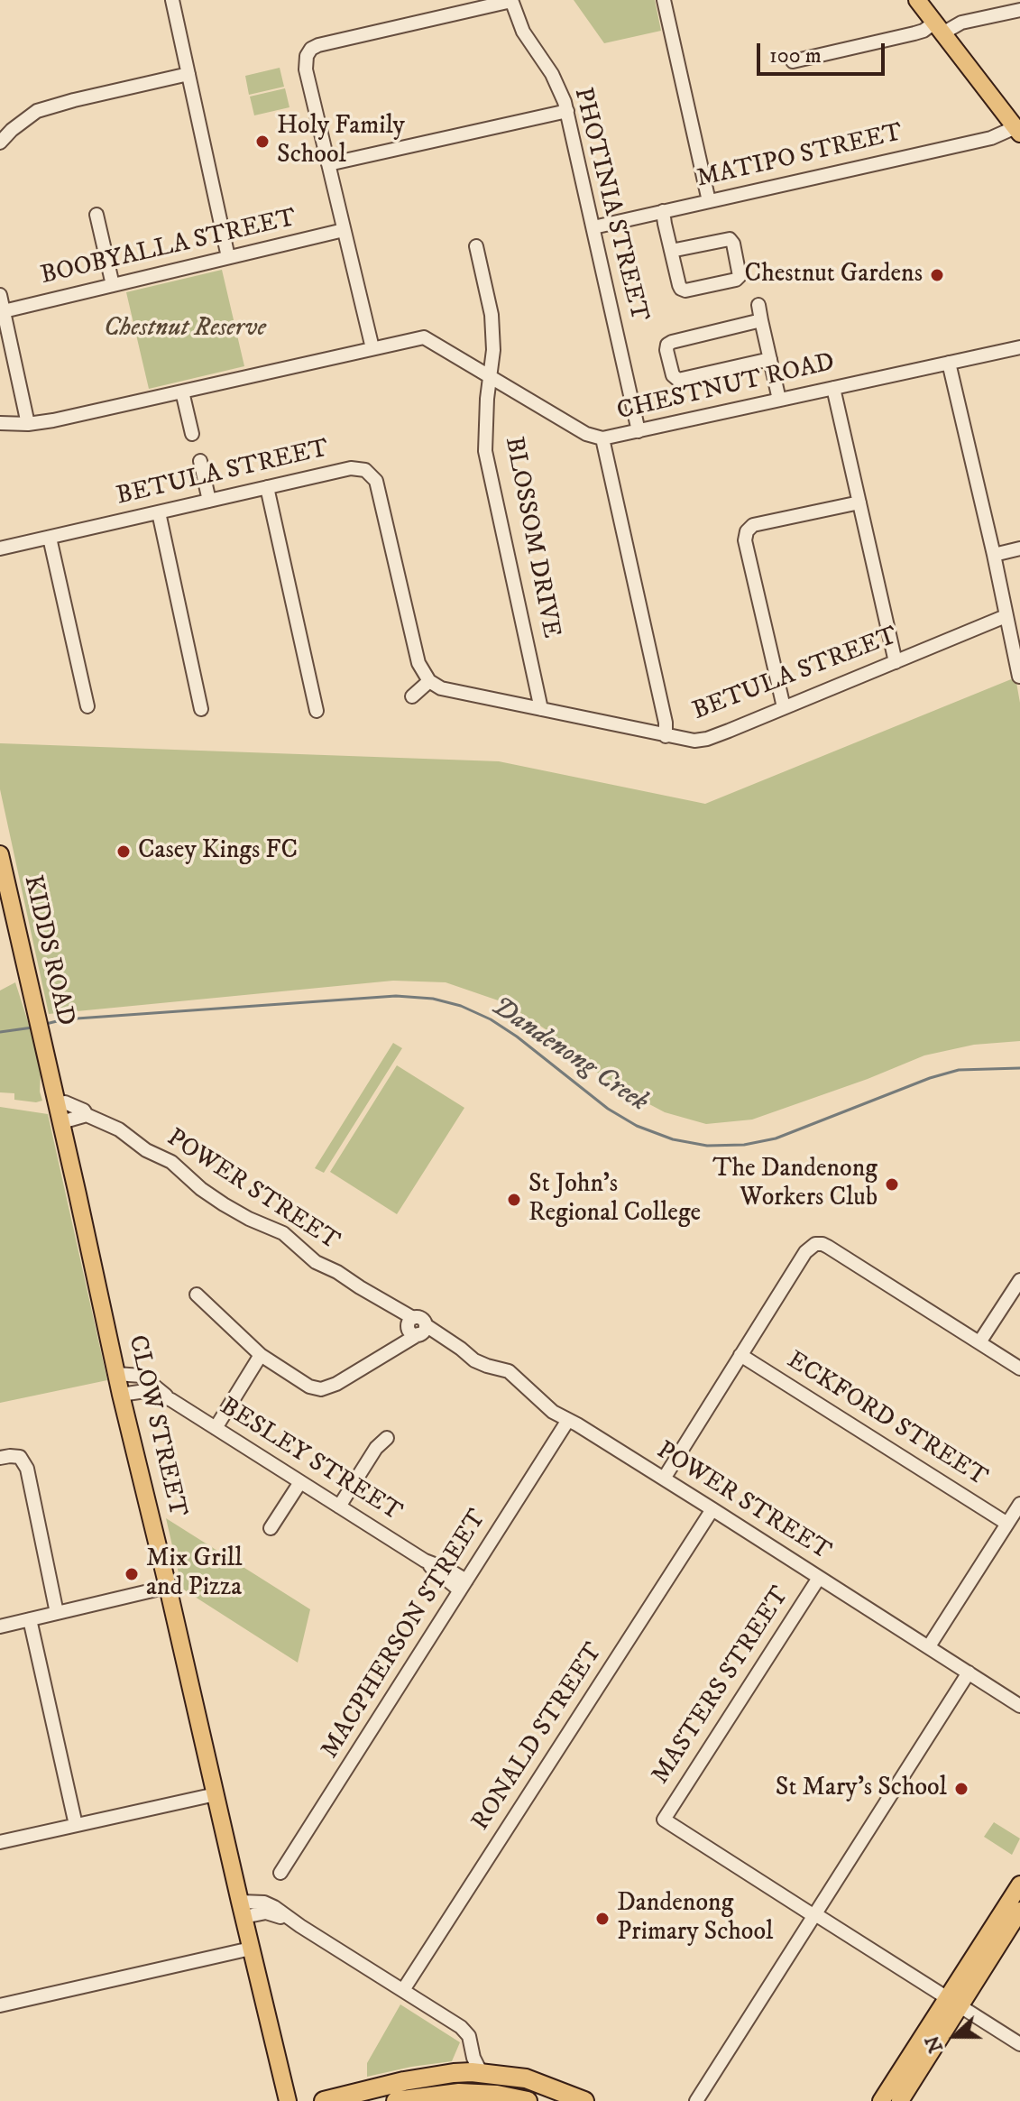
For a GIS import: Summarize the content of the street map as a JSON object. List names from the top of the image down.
{
  "streets": {
    "main road": ["KIDDS ROAD", "CLOW STREET"],
    "street": [
      "MATIPO STREET",
      "PHOTINIA STREET",
      "BOOBYALLA STREET",
      "CHESTNUT ROAD",
      "BETULA STREET",
      "BLOSSOM DRIVE",
      "POWER STREET",
      "ECKFORD STREET",
      "BESLEY STREET",
      "MACPHERSON STREET",
      "MASTERS STREET",
      "RONALD STREET"
    ]
  },
  "crossings": [
    ["MATIPO STREET", "PHOTINIA STREET"],
    ["PHOTINIA STREET", "CHESTNUT ROAD"],
    ["CHESTNUT ROAD", "BLOSSOM DRIVE"],
    ["BETULA STREET", "BLOSSOM DRIVE"],
    ["KIDDS ROAD", "CLOW STREET"],
    ["POWER STREET", "CLOW STREET"],
    ["POWER STREET", "MACPHERSON STREET"],
    ["POWER STREET", "MASTERS STREET"],
    ["POWER STREET", "RONALD STREET"],
    ["CLOW STREET", "BESLEY STREET"],
    ["BESLEY STREET", "MACPHERSON STREET"]
  ],
  "water": ["Dandenong Creek"],
  "parks": ["Chestnut Reserve"],
  "places": [
    "Holy Family School",
    "Chestnut Gardens",
    "Casey Kings FC",
    "The Dandenong Workers Club",
    "St John's Regional College",
    "Mix Grill and Pizza",
    "St Mary's School",
    "Dandenong Primary School"
  ],
  "scale_bar": "100 m",
  "north": "left"
}
